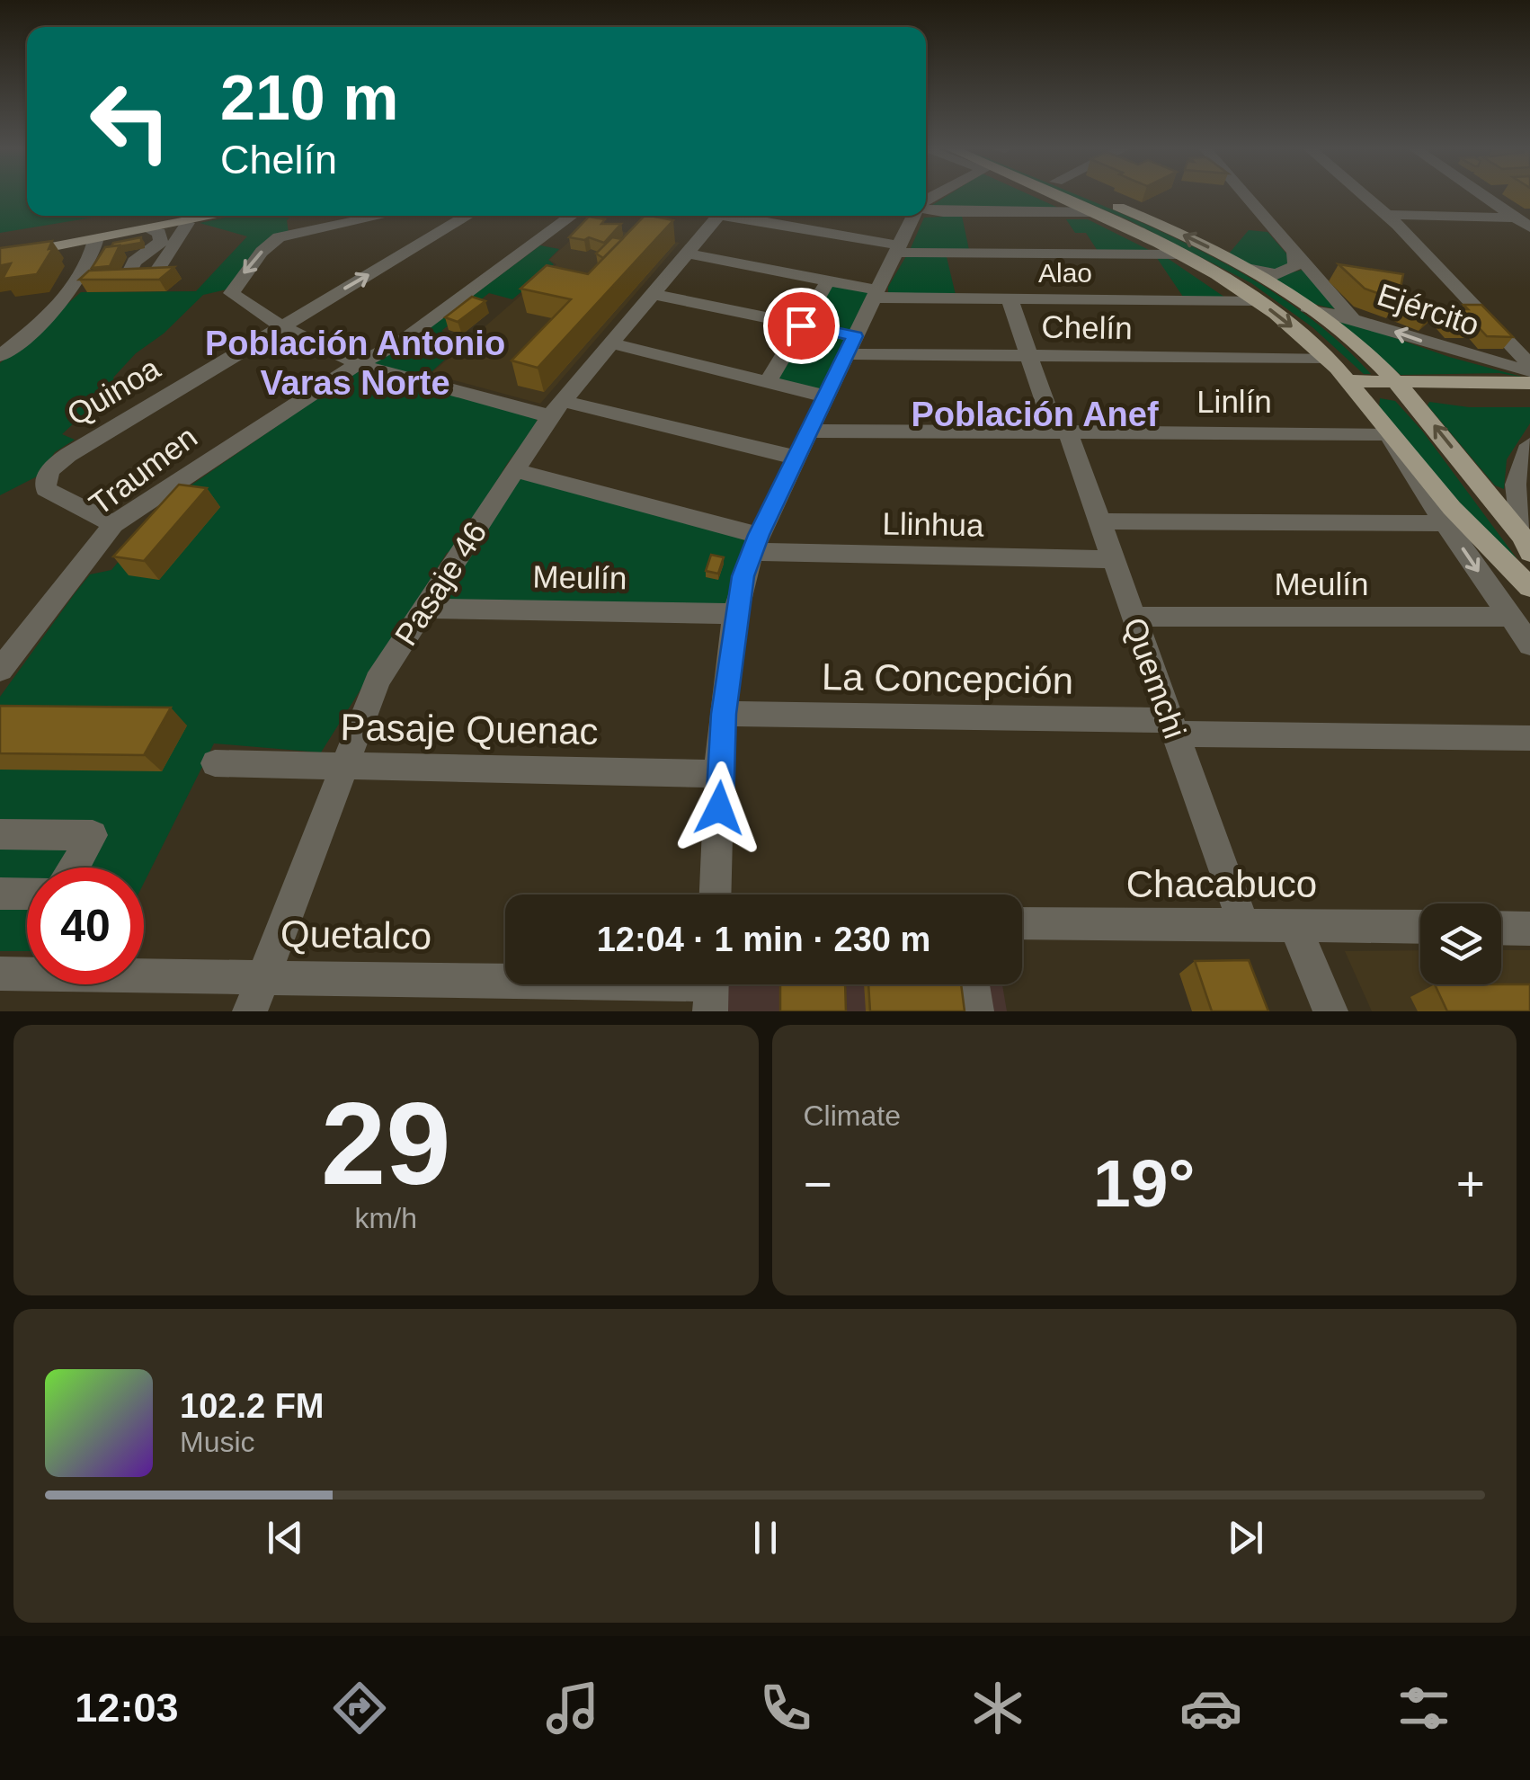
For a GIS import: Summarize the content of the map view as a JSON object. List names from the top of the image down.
{
  "streets": {
    "main road": ["Ejército"],
    "street": [
      "Alao",
      "Chelín",
      "Quinoa",
      "Linlín",
      "Traumen",
      "Llinhua",
      "Meulín",
      "Pasaje 46",
      "Quemchi",
      "La Concepción",
      "Pasaje Quenac",
      "Chacabuco",
      "Quetalco"
    ]
  },
  "crossings": [
    ["Alao", "Pasaje 46"],
    ["Alao", "Quemchi"],
    ["Chelín", "Pasaje 46"],
    ["Chelín", "Quemchi"],
    ["Quinoa", "Traumen"],
    ["Linlín", "Quemchi"],
    ["Llinhua", "Pasaje 46"],
    ["Llinhua", "Quemchi"],
    ["Meulín", "Pasaje 46"],
    ["Meulín", "Quemchi"],
    ["Pasaje 46", "Pasaje Quenac"],
    ["Pasaje 46", "Quetalco"],
    ["Quemchi", "La Concepción"],
    ["Quemchi", "Chacabuco"]
  ],
  "one_way": ["Quinoa"],
  "districts": ["Población Antonio Varas Norte", "Población Anef"],
  "page": {
    "turn": ["210 m", "Chelín"],
    "limit": "40",
    "trip": "12:04 · 1 min · 230 m",
    "tile": [
      ["29", "km/h"],
      "Climate"
    ],
    "heat": ["−", "19°", "+"],
    "song": ["102.2 FM", "Music"],
    "tabs": "12:03"
  }
}
